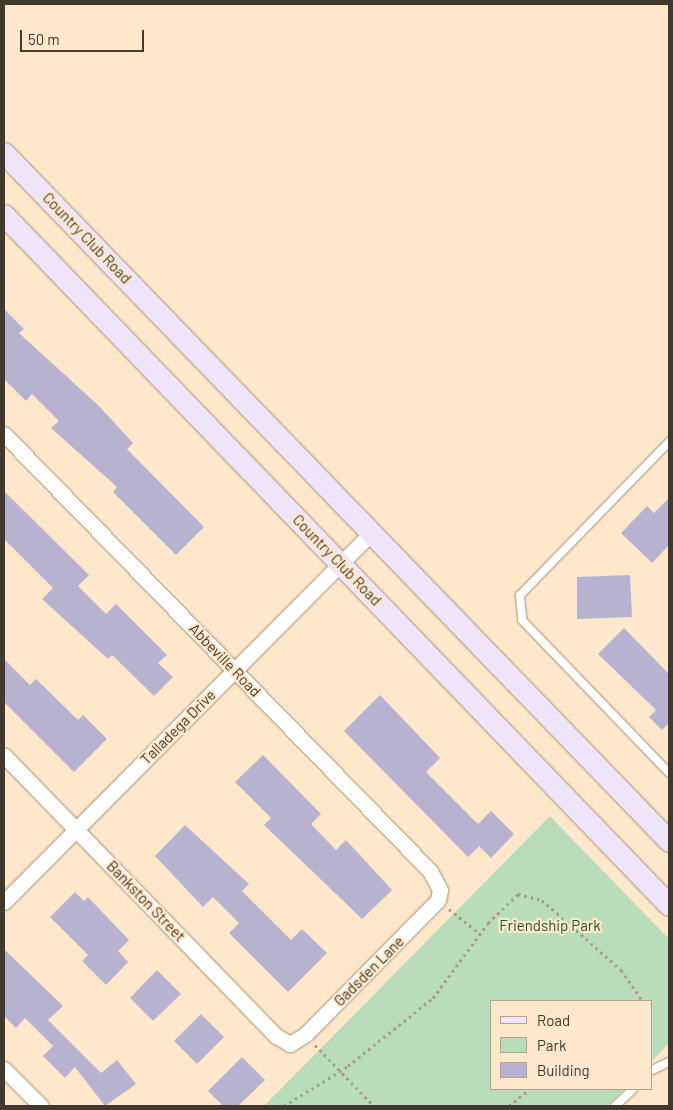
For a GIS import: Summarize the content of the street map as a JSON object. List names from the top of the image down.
{
  "streets": {
    "main road": ["Country Club Road"],
    "street": [
      "Abbeville Road",
      "Talladega Drive",
      "Bankston Street",
      "Gadsden Lane"
    ]
  },
  "crossings": [
    ["Country Club Road", "Talladega Drive"],
    ["Abbeville Road", "Talladega Drive"],
    ["Abbeville Road", "Gadsden Lane"],
    ["Talladega Drive", "Bankston Street"],
    ["Bankston Street", "Gadsden Lane"]
  ],
  "parks": ["Friendship Park"],
  "legend": ["Road", "Park", "Building"],
  "scale_bar": "50 m"
}
